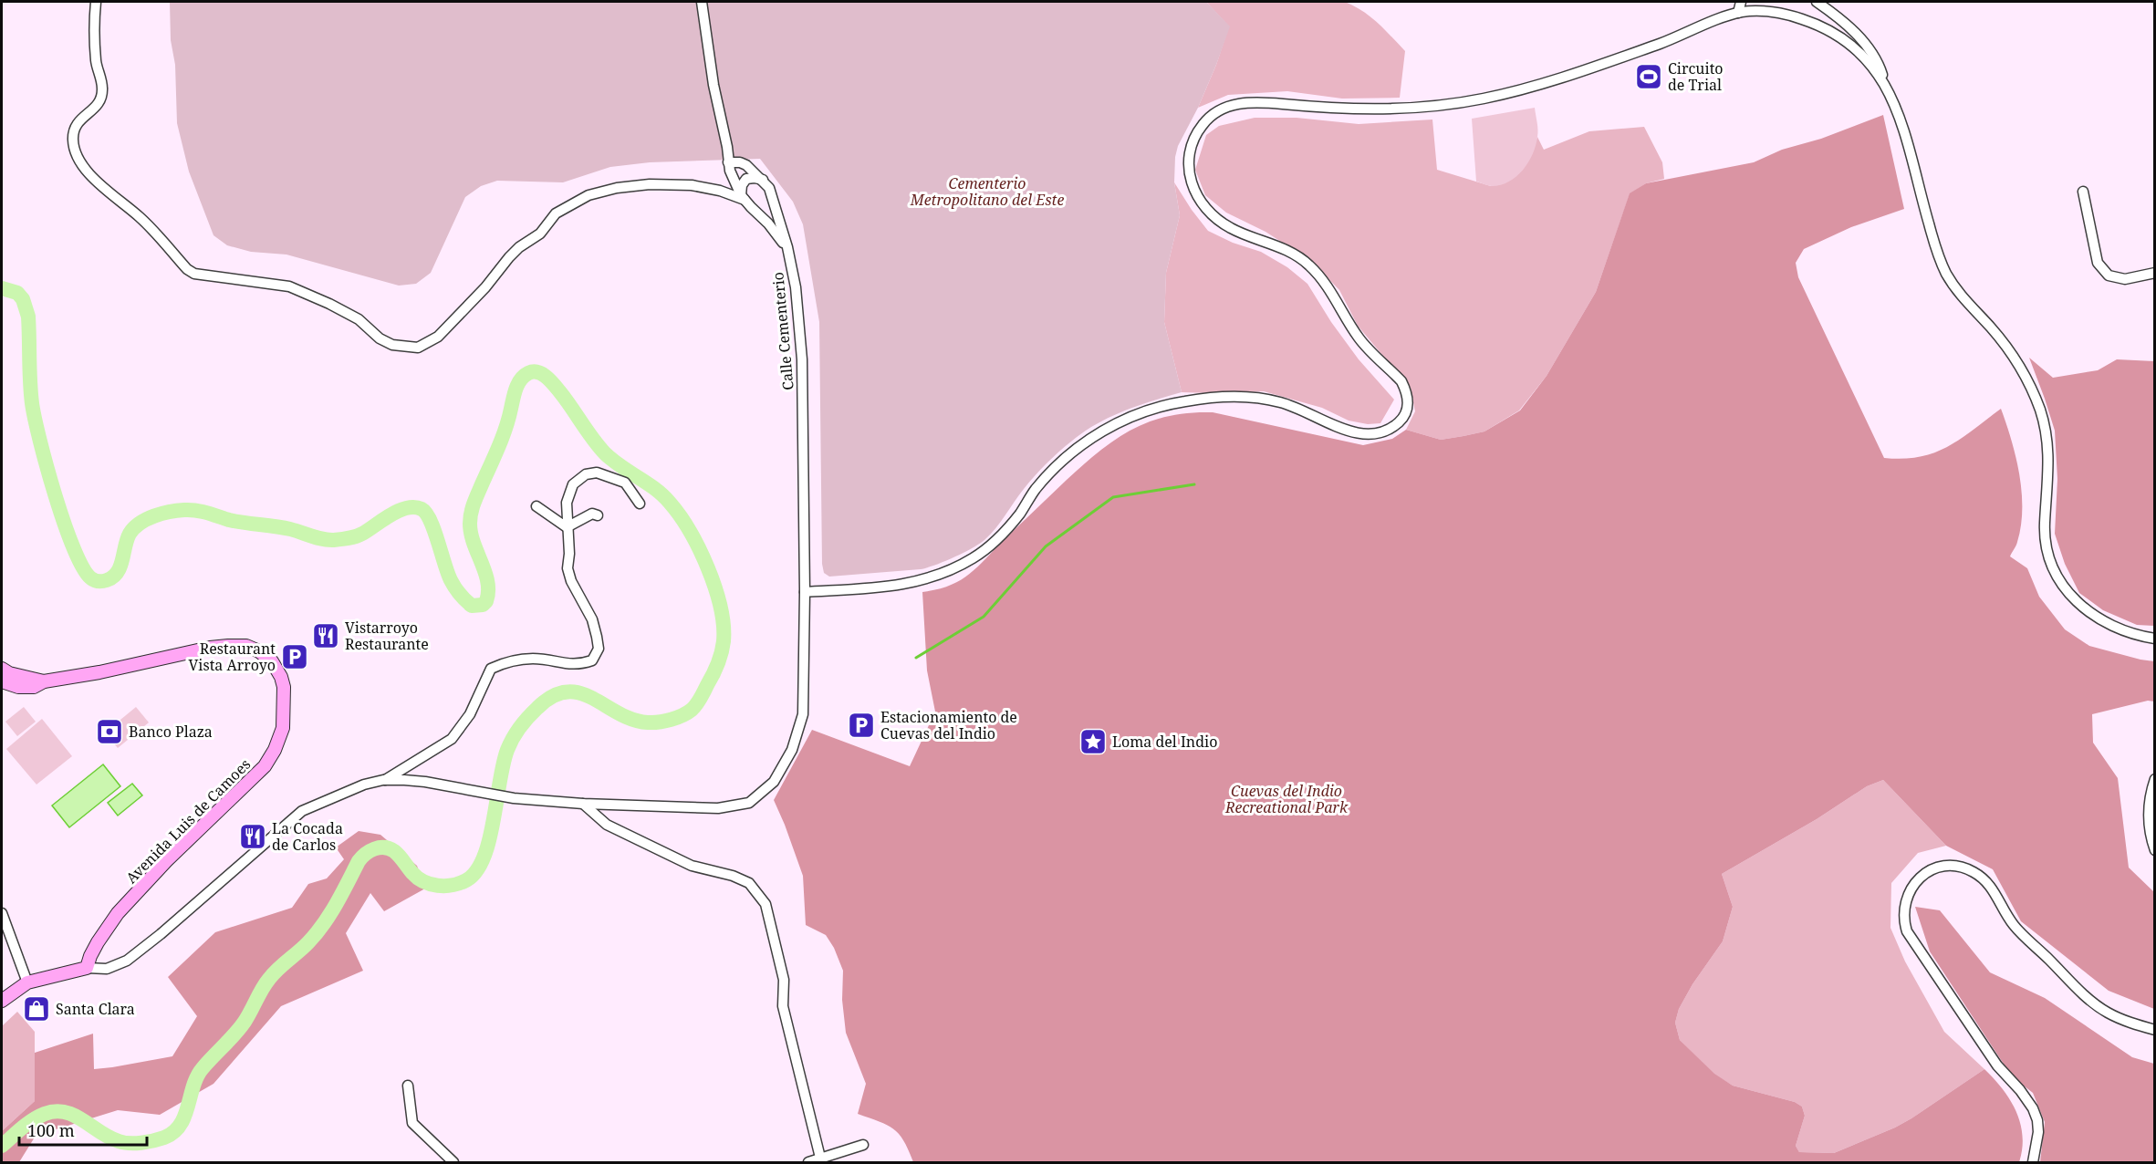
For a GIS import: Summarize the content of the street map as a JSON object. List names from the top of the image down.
{
  "streets": {
    "street": ["Calle Cementerio", "Avenida Luis de Camoes"]
  },
  "parks": ["Cementerio Metropolitano del Este", "Cuevas del Indio Recreational Park"],
  "places": {
    "sports": ["Circuito de Trial"],
    "restaurant": ["Vistarroyo Restaurante", "La Cocada de Carlos"],
    "parking": ["Restaurant Vista Arroyo", "Estacionamiento de Cuevas del Indio"],
    "bank": ["Banco Plaza"],
    "place": ["Loma del Indio"],
    "shop": ["Santa Clara"]
  },
  "scale_bar": "100 m"
}
